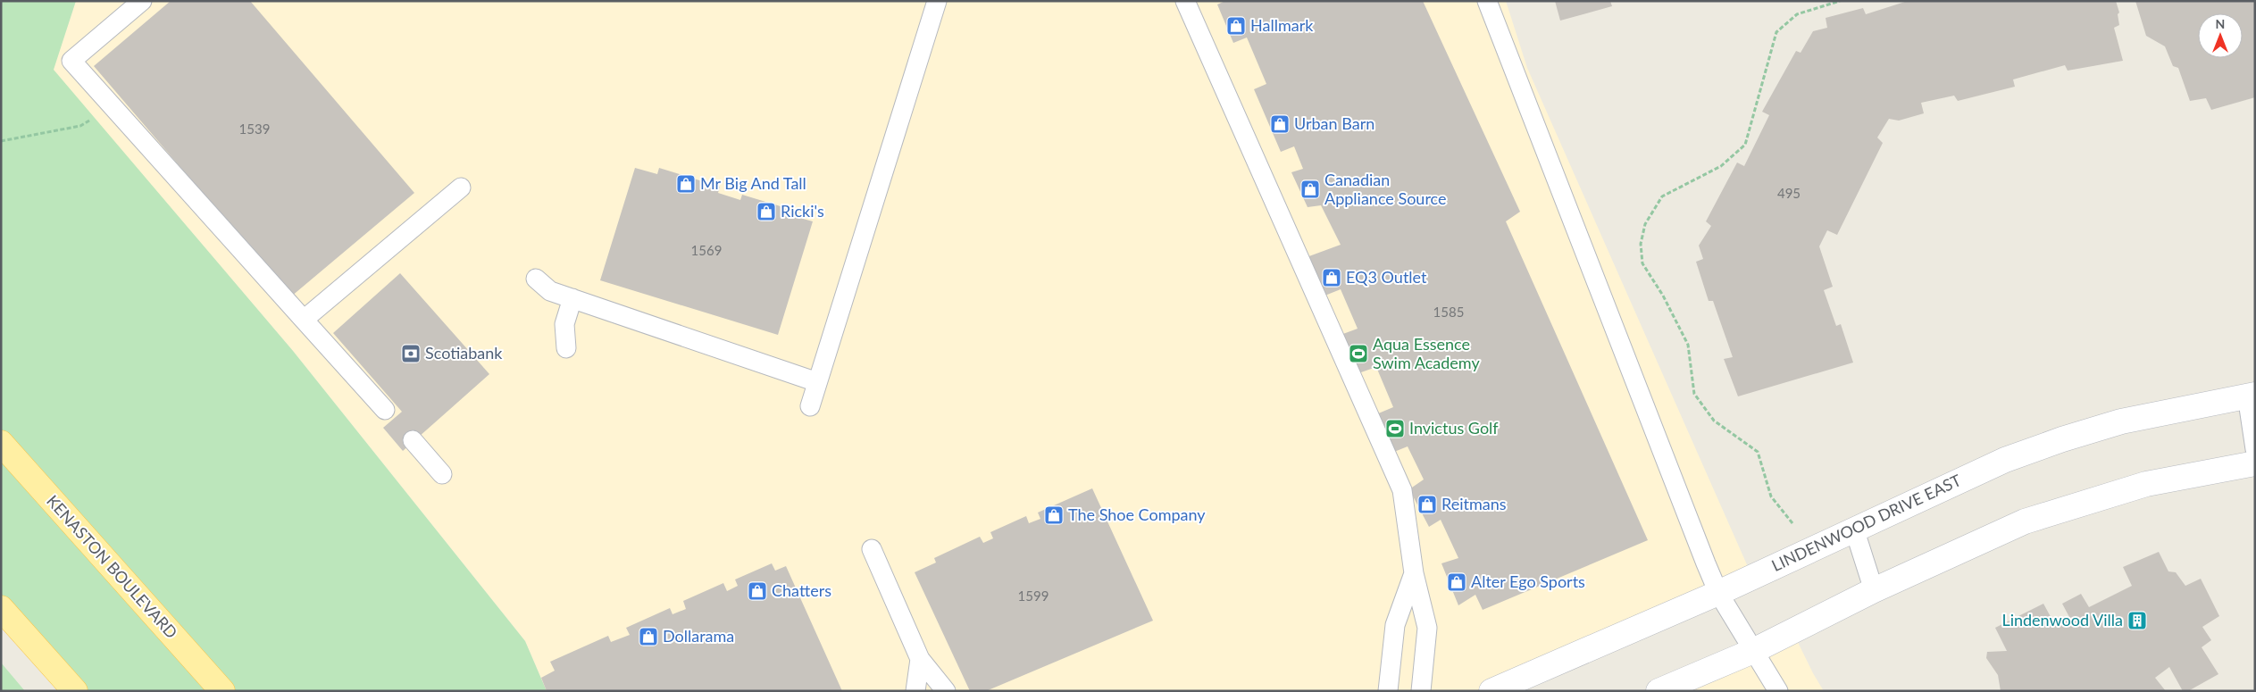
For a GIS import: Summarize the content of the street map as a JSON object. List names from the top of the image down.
{
  "streets": {
    "main road": ["KENASTON BOULEVARD"],
    "street": ["LINDENWOOD DRIVE EAST"]
  },
  "places": {
    "shop": [
      "Hallmark",
      "Urban Barn",
      "Mr Big And Tall",
      "Canadian Appliance Source",
      "Ricki's",
      "EQ3 Outlet",
      "Reitmans",
      "The Shoe Company",
      "Alter Ego Sports",
      "Chatters",
      "Dollarama"
    ],
    "bank": ["Scotiabank"],
    "sports": ["Aqua Essence Swim Academy", "Invictus Golf"],
    "building": ["Lindenwood Villa"]
  },
  "house_numbers": [
    "1539",
    "495",
    "1569",
    "1585",
    "1599"
  ],
  "north": "top"
}
